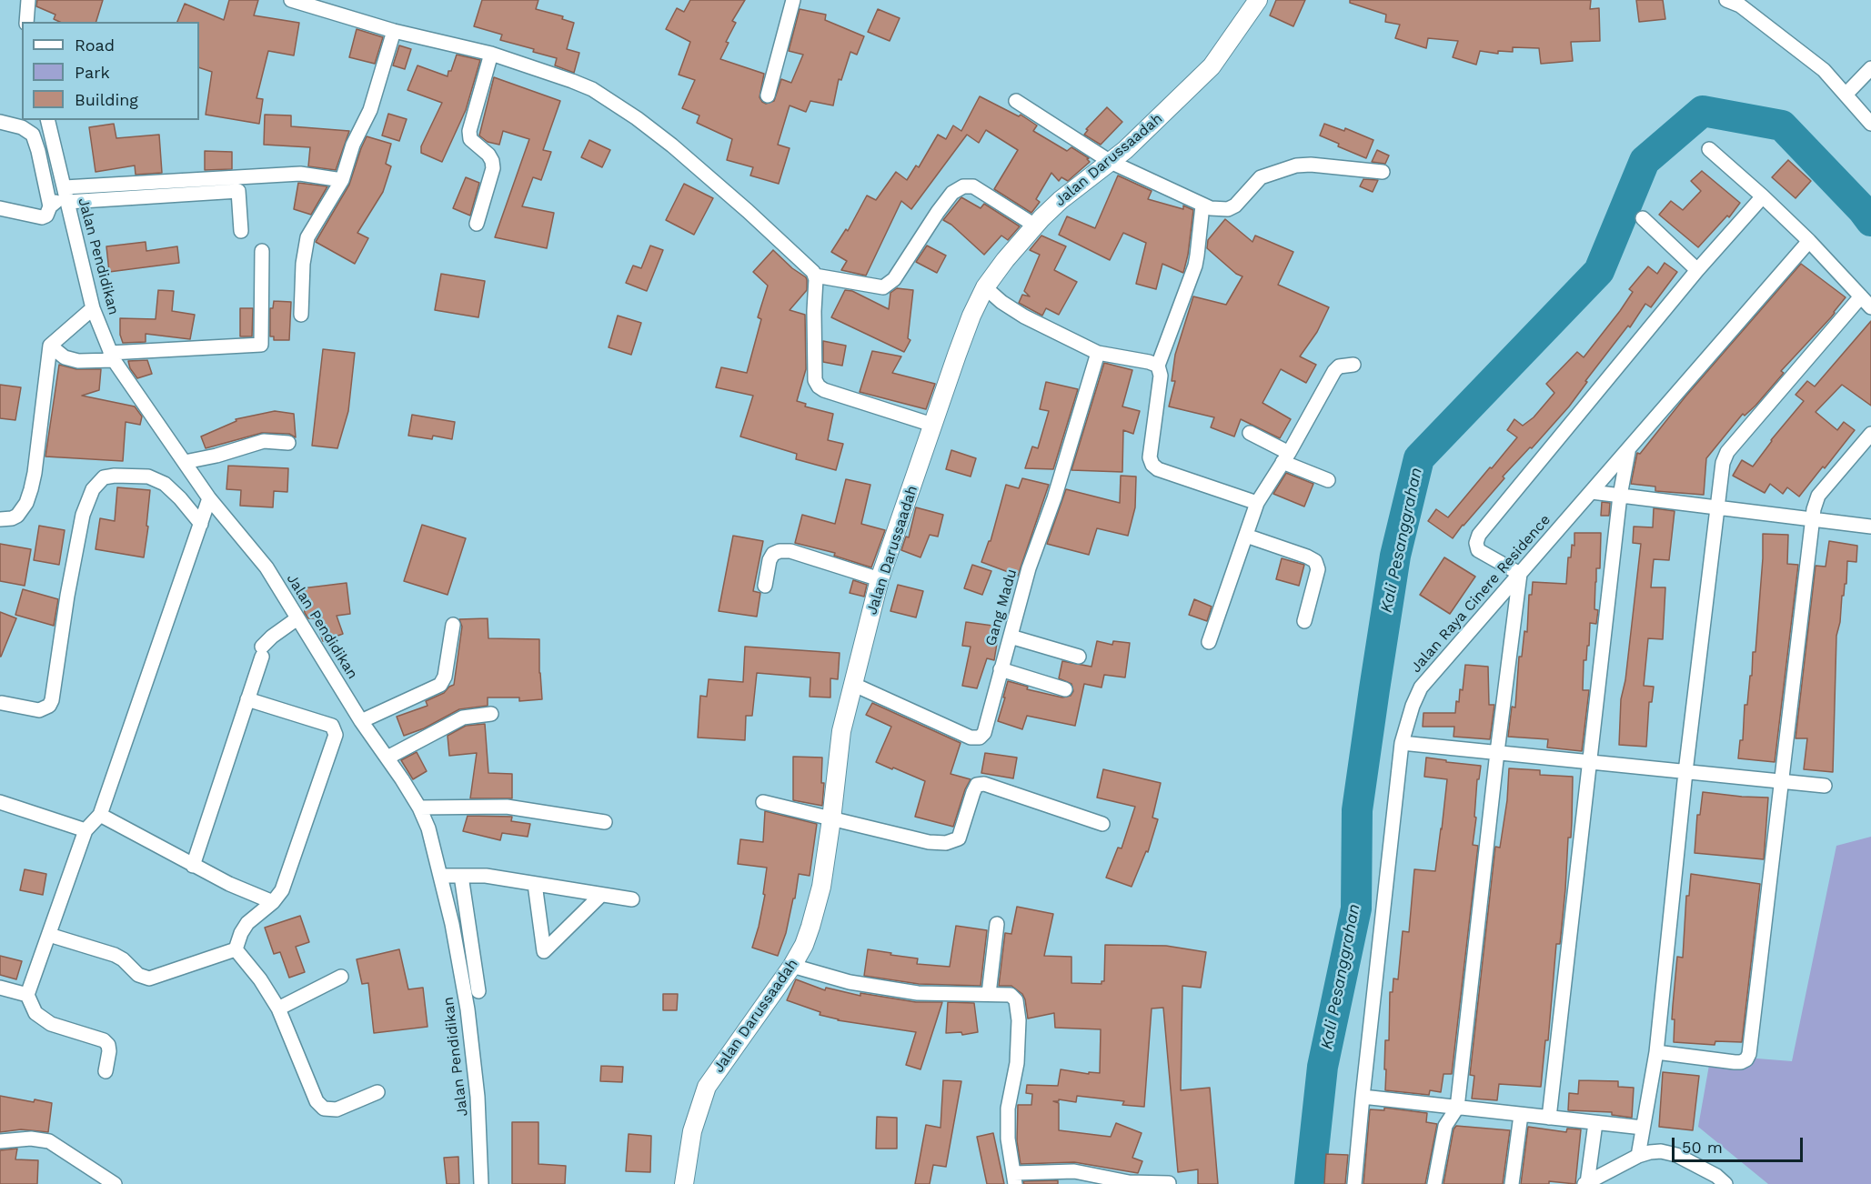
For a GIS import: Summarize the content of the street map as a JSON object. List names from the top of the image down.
{
  "streets": {
    "street": [
      "Jalan Darussaadah",
      "Jalan Pendidikan",
      "Jalan Raya Cinere Residence",
      "Gang Madu"
    ]
  },
  "crossings": [
    ["Jalan Darussaadah", "Gang Madu"]
  ],
  "water": ["Kali Pesanggrahan"],
  "legend": ["Road", "Park", "Building"],
  "scale_bar": "50 m"
}
